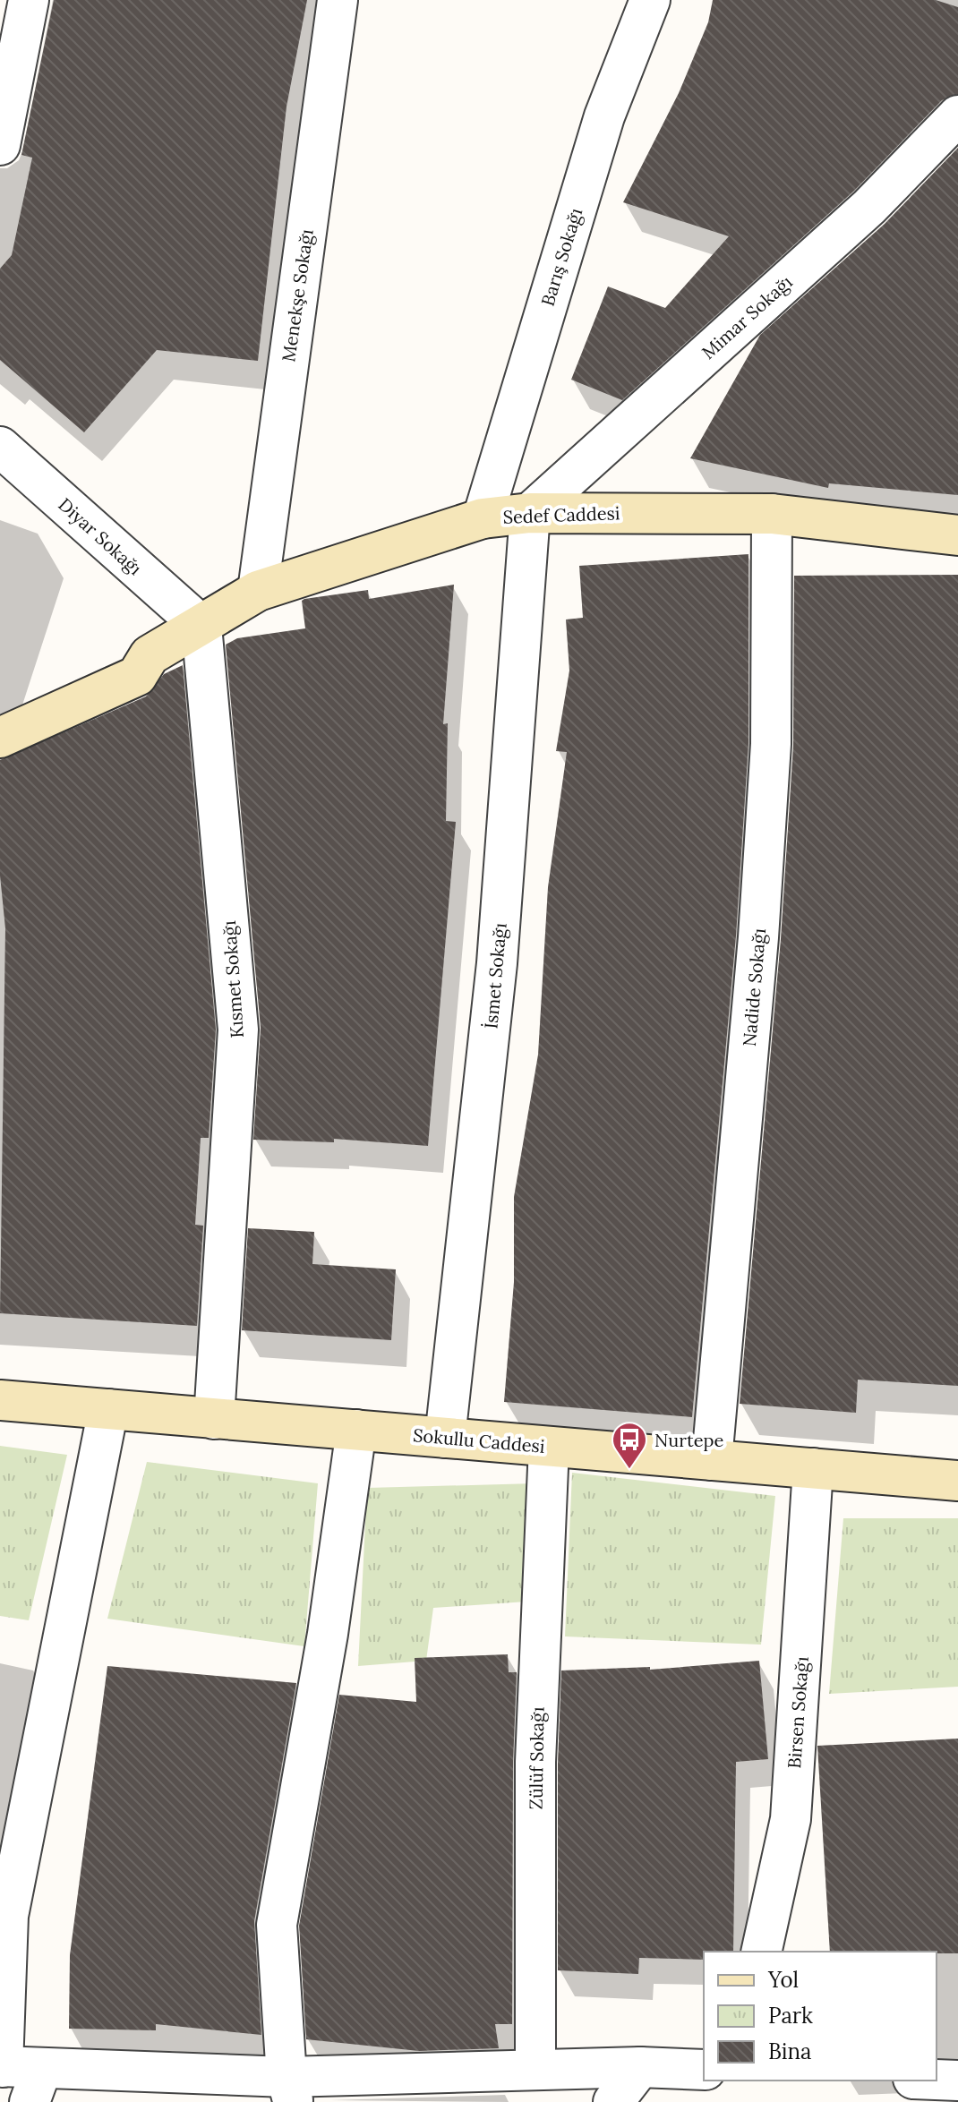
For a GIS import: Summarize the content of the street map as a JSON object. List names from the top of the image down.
{
  "streets": {
    "street": [
      "Barış Sokağı",
      "Menekşe Sokağı",
      "Mimar Sokağı",
      "Sedef Caddesi",
      "Diyar Sokağı",
      "İsmet Sokağı",
      "Kısmet Sokağı",
      "Nadide Sokağı",
      "Sokullu Caddesi",
      "Birsen Sokağı",
      "Zülüf Sokağı"
    ]
  },
  "crossings": [
    ["Barış Sokağı", "Sedef Caddesi"],
    ["Menekşe Sokağı", "Sedef Caddesi"],
    ["Mimar Sokağı", "Sedef Caddesi"],
    ["Mimar Sokağı", "İsmet Sokağı"],
    ["Sedef Caddesi", "Diyar Sokağı"],
    ["Sedef Caddesi", "İsmet Sokağı"],
    ["Sedef Caddesi", "Kısmet Sokağı"],
    ["Sedef Caddesi", "Nadide Sokağı"],
    ["Diyar Sokağı", "Kısmet Sokağı"],
    ["İsmet Sokağı", "Sokullu Caddesi"],
    ["Kısmet Sokağı", "Sokullu Caddesi"],
    ["Nadide Sokağı", "Sokullu Caddesi"],
    ["Sokullu Caddesi", "Birsen Sokağı"],
    ["Sokullu Caddesi", "Zülüf Sokağı"]
  ],
  "places": {
    "bus stop": ["Nurtepe"]
  },
  "legend": ["Yol", "Park", "Bina"]
}
